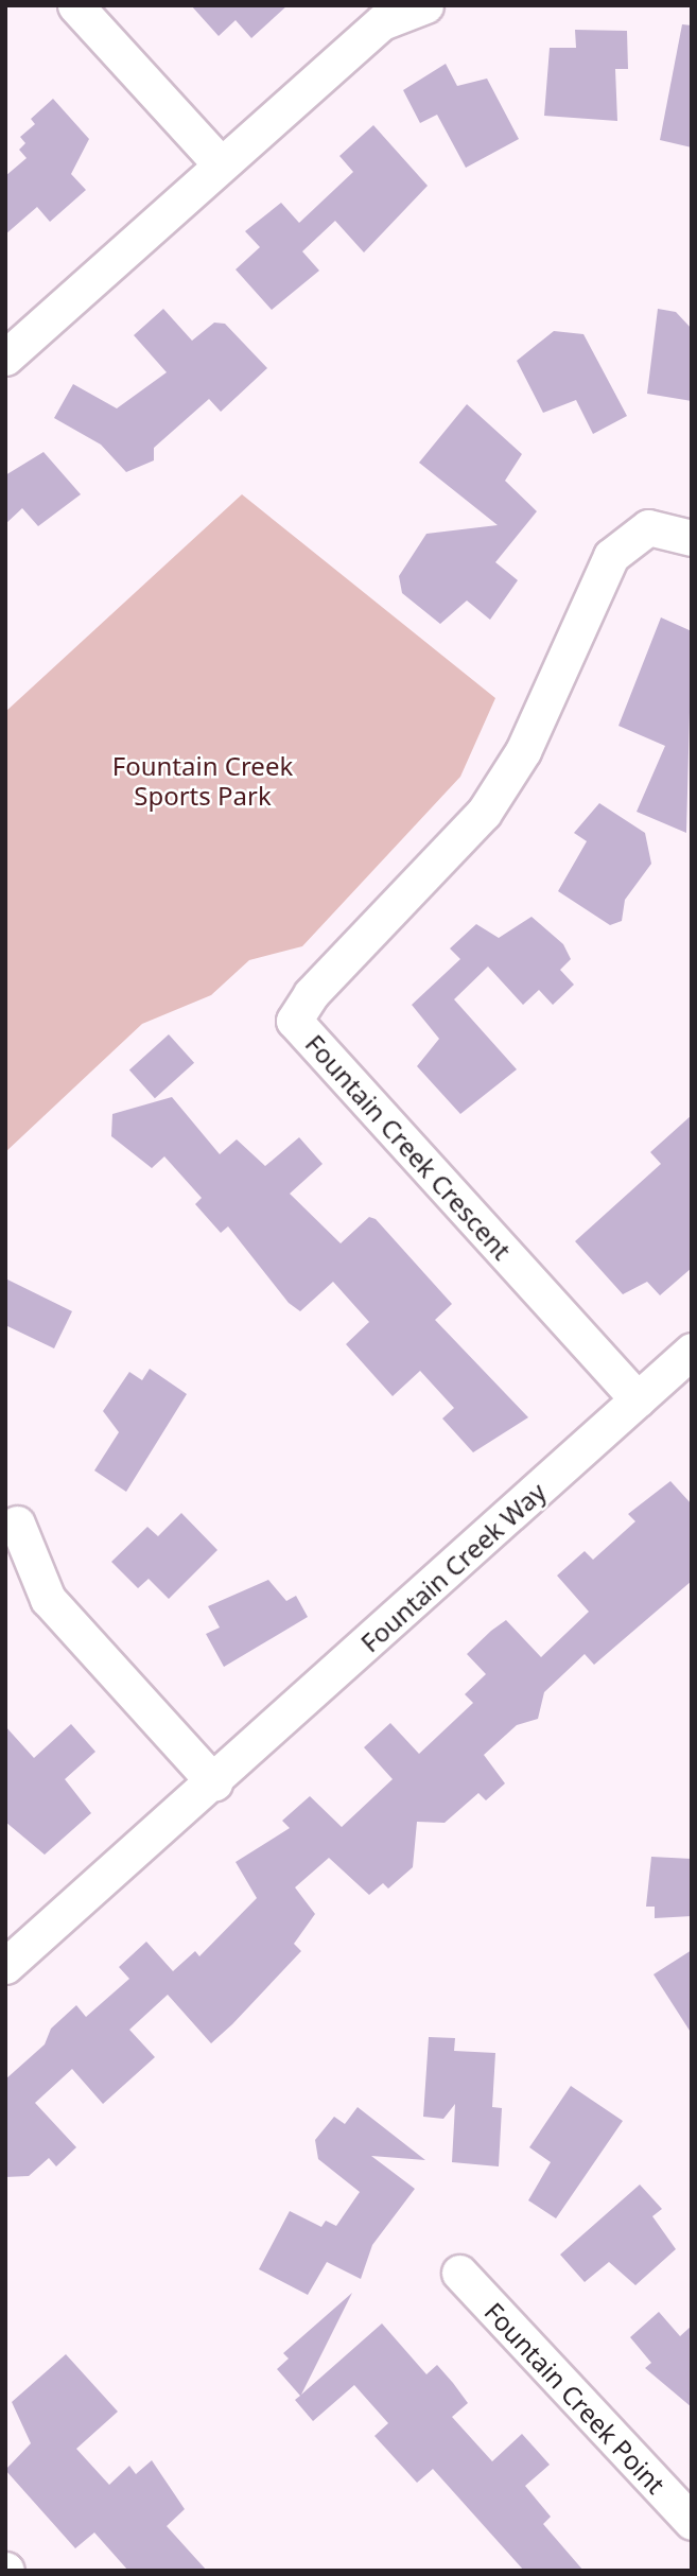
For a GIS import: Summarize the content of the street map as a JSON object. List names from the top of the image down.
{
  "streets": {
    "street": ["Fountain Creek Crescent", "Fountain Creek Way", "Fountain Creek Point"]
  },
  "crossings": [
    ["Fountain Creek Crescent", "Fountain Creek Way"]
  ],
  "parks": ["Fountain Creek Sports Park"]
}
